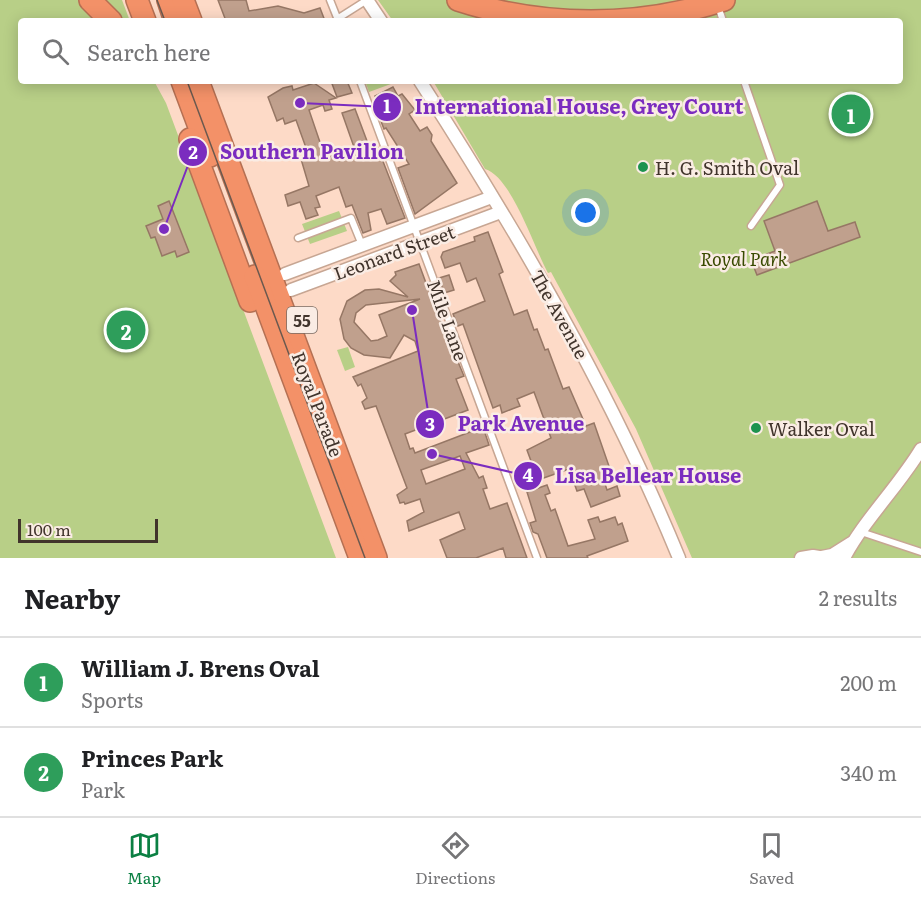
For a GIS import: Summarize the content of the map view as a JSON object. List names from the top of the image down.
{
  "streets": {
    "highway": ["55", "Royal Parade"],
    "street": ["Leonard Street", "The Avenue"],
    "lane": ["Mile Lane"]
  },
  "crossings": [
    ["Leonard Street", "The Avenue"],
    ["Leonard Street", "Mile Lane"],
    ["Leonard Street", "Royal Parade"]
  ],
  "parks": ["Royal Park"],
  "places": [
    "International House, Grey Court",
    "H. G. Smith Oval",
    "Southern Pavilion",
    "Park Avenue",
    "Walker Oval",
    "Lisa Bellear House"
  ],
  "scale_bar": "100 m",
  "page": {
    "search": "Search here",
    "pins": ["1", "2"],
    "scale": "100 m",
    "heading": ["Nearby", "2 results"],
    "list": [
      {
        "mark": "1",
        "name": "William J. Brens Oval",
        "note": "Sports",
        "value": "200 m"
      },
      {
        "mark": "2",
        "name": "Princes Park",
        "note": "Park",
        "value": "340 m"
      }
    ],
    "nav": ["Map", "Directions", "Saved"]
  }
}
